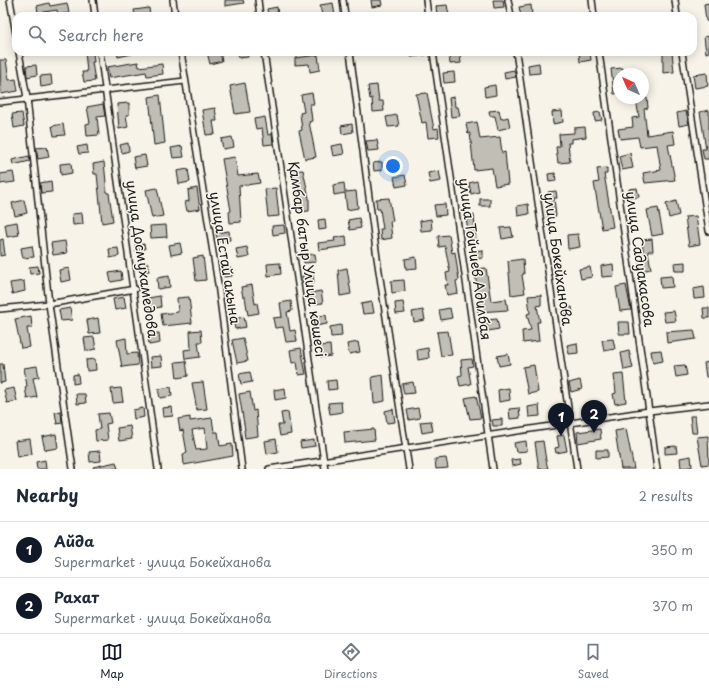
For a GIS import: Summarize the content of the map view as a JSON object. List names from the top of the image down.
{
  "streets": {
    "street": [
      "улица Естай акына",
      "улица Досмухамедова",
      "Қамбар батыр Улица көшесі",
      "улица Тойчиев Адилбая",
      "улица Бокейханова",
      "улица Садуакасова"
    ]
  },
  "north": "top left",
  "page": {
    "search": "Search here",
    "pins": ["2", "1"],
    "heading": ["Nearby", "2 results"],
    "list": [
      {
        "mark": "1",
        "name": "Айда",
        "note": "Supermarket · улица Бокейханова",
        "value": "350 m"
      },
      {
        "mark": "2",
        "name": "Рахат",
        "note": "Supermarket · улица Бокейханова",
        "value": "370 m"
      }
    ],
    "nav": ["Map", "Directions", "Saved"]
  }
}
